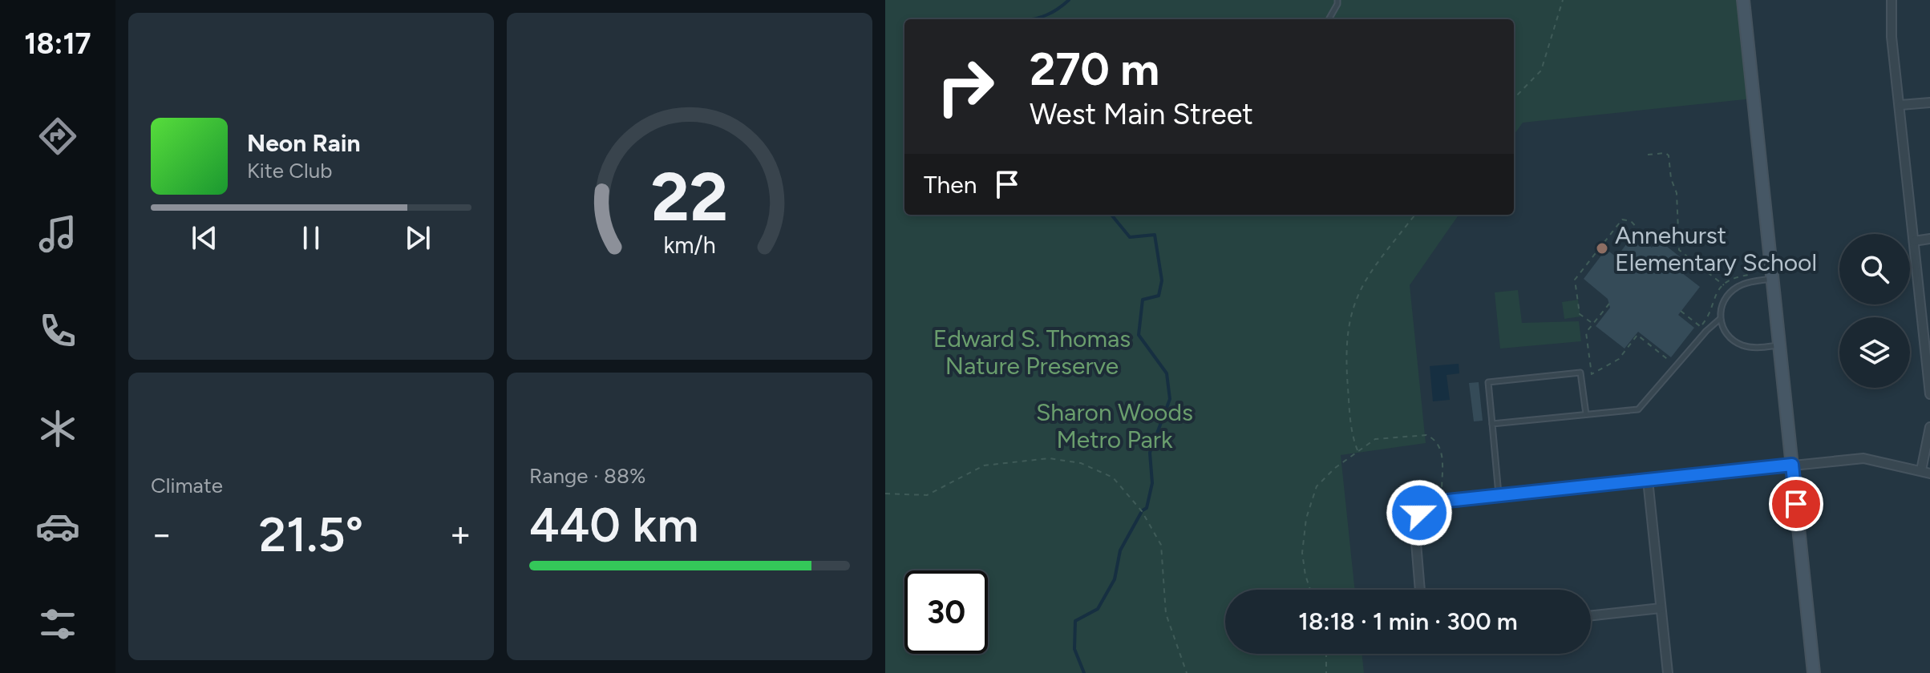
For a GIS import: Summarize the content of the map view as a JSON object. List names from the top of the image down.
{
  "parks": ["Edward S. Thomas Nature Preserve", "Sharon Woods Metro Park"],
  "places": ["Annehurst Elementary School"],
  "page": {
    "tabs": "18:17",
    "turn": ["270 m", "West Main Street"],
    "song": ["Neon Rain", "Kite Club"],
    "then": "Then",
    "tile": [
      "Climate",
      ["Range · 88%", "440 km"]
    ],
    "heat": ["−", "21.5°", "+"],
    "limit": "30",
    "trip": "18:18 · 1 min · 300 m",
    "gauge": ["22", "km/h"]
  }
}
